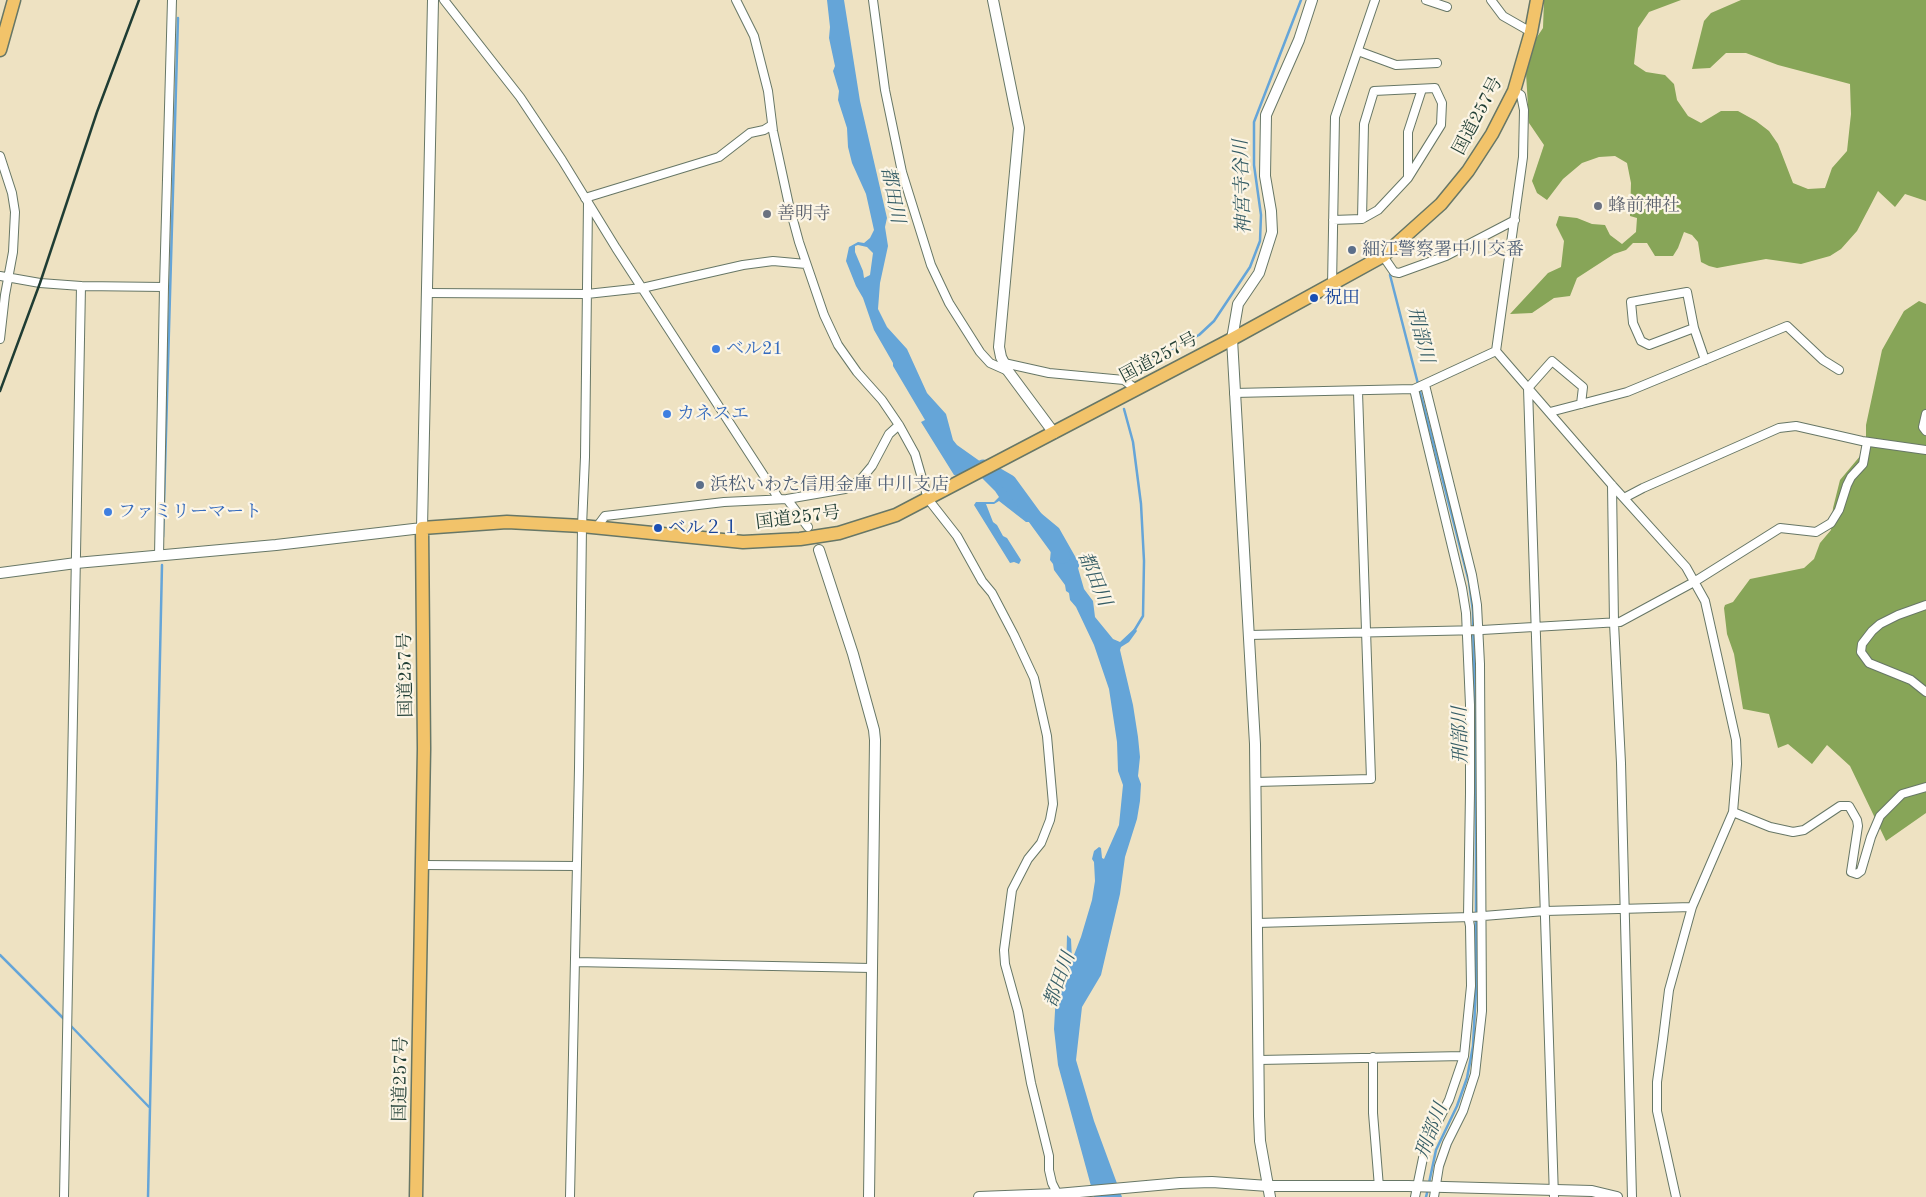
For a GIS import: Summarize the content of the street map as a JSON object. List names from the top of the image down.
{
  "streets": {
    "highway": ["国道257号"]
  },
  "water": ["神宮寺谷川", "都田川", "刑部川"],
  "places": [
    "蜂前神社",
    "善明寺",
    "細江警察署中川交番",
    "祝田",
    "ベル21",
    "カネスエ",
    "浜松いわた信用金庫 中川支店",
    "ファミリーマート",
    "ベル２１"
  ]
}
